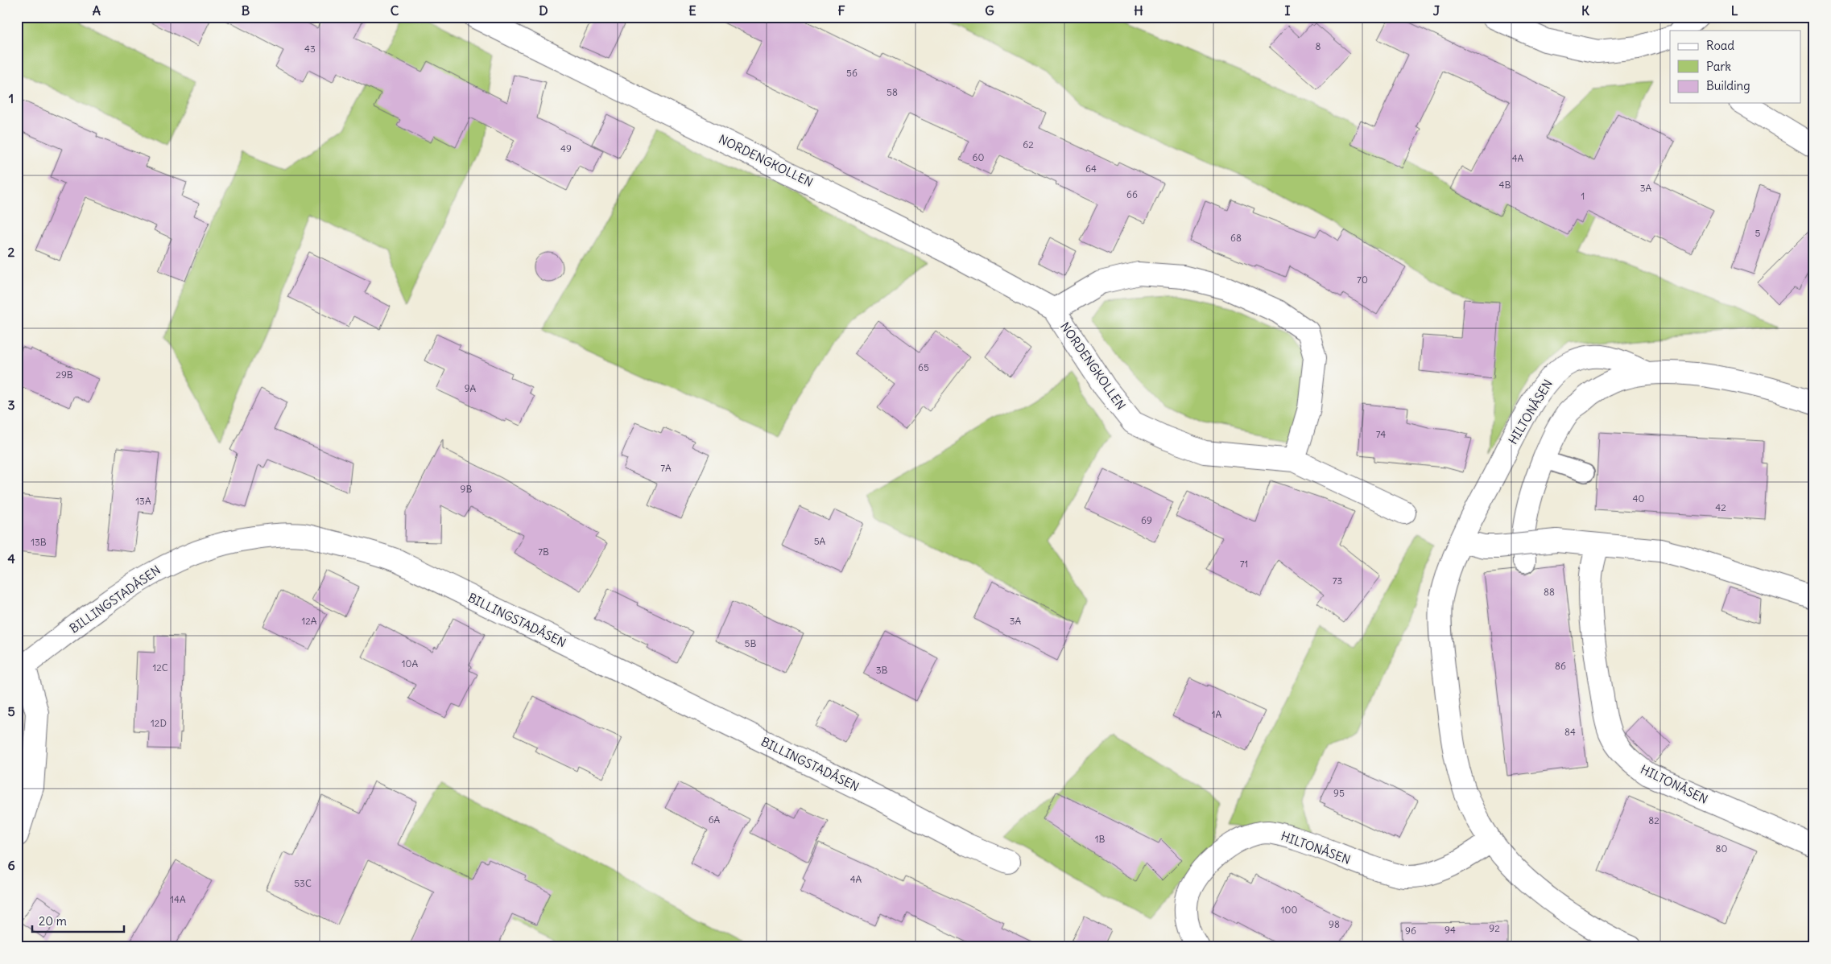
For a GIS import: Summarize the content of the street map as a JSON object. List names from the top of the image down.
{
  "streets": {
    "street": ["NORDENGKOLLEN", "HILTONÅSEN", "BILLINGSTADÅSEN"]
  },
  "house_numbers": [
    "8",
    "43",
    "56",
    "58",
    "62",
    "49",
    "60",
    "4A",
    "64",
    "4B",
    "3A",
    "66",
    "1",
    "5",
    "68",
    "70",
    "65",
    "29B",
    "9A",
    "74",
    "7A",
    "9B",
    "40",
    "13A",
    "42",
    "69",
    "5A",
    "13B",
    "7B",
    "71",
    "73",
    "88",
    "12A",
    "3A",
    "5B",
    "10A",
    "86",
    "12C",
    "3B",
    "1A",
    "12D",
    "84",
    "95",
    "6A",
    "82",
    "1B",
    "80",
    "4A",
    "53C",
    "14A",
    "100",
    "98",
    "92",
    "94",
    "96"
  ],
  "legend": ["Road", "Park", "Building"],
  "scale_bar": "20 m",
  "grid": {
    "columns": [
      "A",
      "B",
      "C",
      "D",
      "E",
      "F",
      "G",
      "H",
      "I",
      "J",
      "K",
      "L"
    ],
    "rows": [
      "1",
      "2",
      "3",
      "4",
      "5",
      "6"
    ]
  }
}
